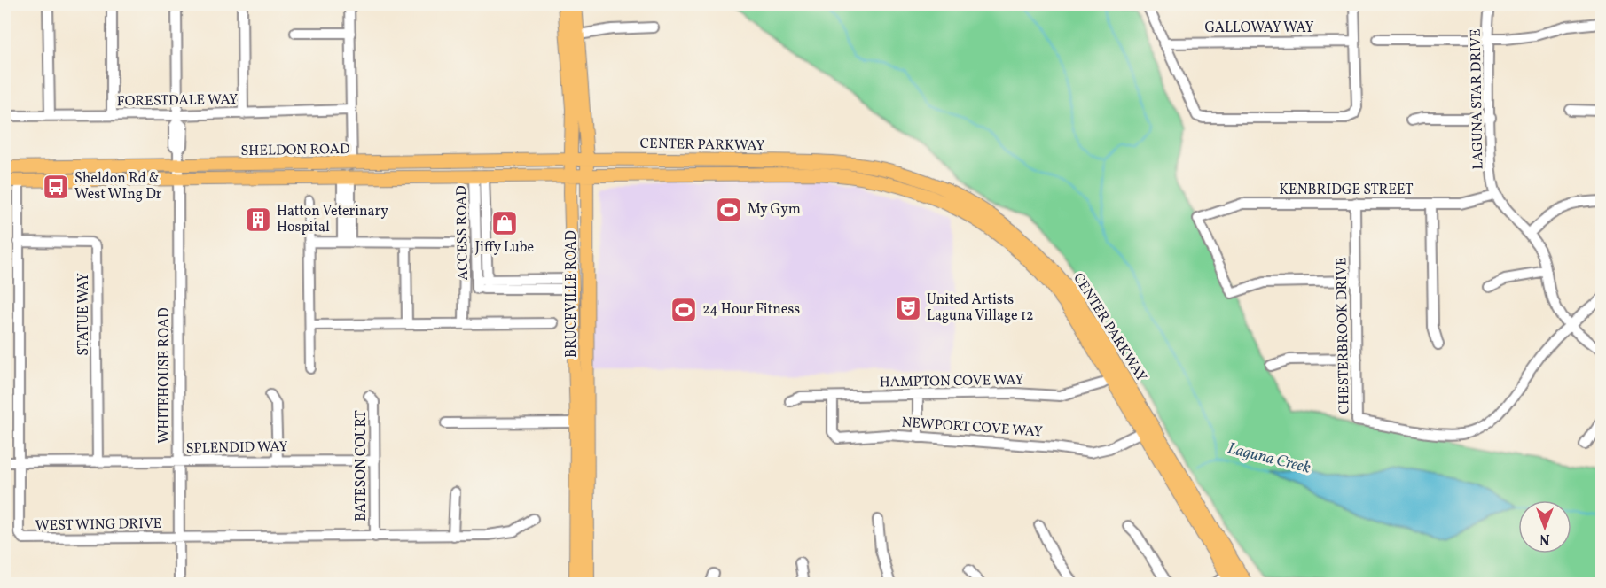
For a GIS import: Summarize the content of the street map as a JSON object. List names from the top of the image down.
{
  "streets": {
    "main road": ["CENTER PARKWAY", "SHELDON ROAD", "BRUCEVILLE ROAD"],
    "street": [
      "GALLOWAY WAY",
      "LAGUNA STAR DRIVE",
      "FORESTDALE WAY",
      "KENBRIDGE STREET",
      "ACCESS ROAD",
      "STATUE WAY",
      "CHESTERBROOK DRIVE",
      "WHITEHOUSE ROAD",
      "HAMPTON COVE WAY",
      "NEWPORT COVE WAY",
      "SPLENDID WAY",
      "BATESON COURT",
      "WEST WING DRIVE"
    ]
  },
  "crossings": [
    ["LAGUNA STAR DRIVE", "KENBRIDGE STREET"],
    ["LAGUNA STAR DRIVE", "CHESTERBROOK DRIVE"],
    ["FORESTDALE WAY", "WHITEHOUSE ROAD"],
    ["CENTER PARKWAY", "SHELDON ROAD"],
    ["CENTER PARKWAY", "BRUCEVILLE ROAD"],
    ["CENTER PARKWAY", "HAMPTON COVE WAY"],
    ["CENTER PARKWAY", "NEWPORT COVE WAY"],
    ["SHELDON ROAD", "ACCESS ROAD"],
    ["SHELDON ROAD", "BRUCEVILLE ROAD"],
    ["SHELDON ROAD", "WHITEHOUSE ROAD"],
    ["SHELDON ROAD", "WEST WING DRIVE"],
    ["KENBRIDGE STREET", "CHESTERBROOK DRIVE"],
    ["STATUE WAY", "SPLENDID WAY"],
    ["STATUE WAY", "WEST WING DRIVE"],
    ["WHITEHOUSE ROAD", "SPLENDID WAY"],
    ["WHITEHOUSE ROAD", "WEST WING DRIVE"],
    ["HAMPTON COVE WAY", "NEWPORT COVE WAY"],
    ["SPLENDID WAY", "BATESON COURT"],
    ["SPLENDID WAY", "WEST WING DRIVE"],
    ["BATESON COURT", "WEST WING DRIVE"]
  ],
  "water": ["Laguna Creek"],
  "places": {
    "bus stop": ["Sheldon Rd & West WIng Dr"],
    "sports": ["My Gym", "24 Hour Fitness"],
    "building": ["Hatton Veterinary Hospital"],
    "shop": ["Jiffy Lube"],
    "theatre": ["United Artists Laguna Village 12"]
  },
  "north": "bottom"
}
